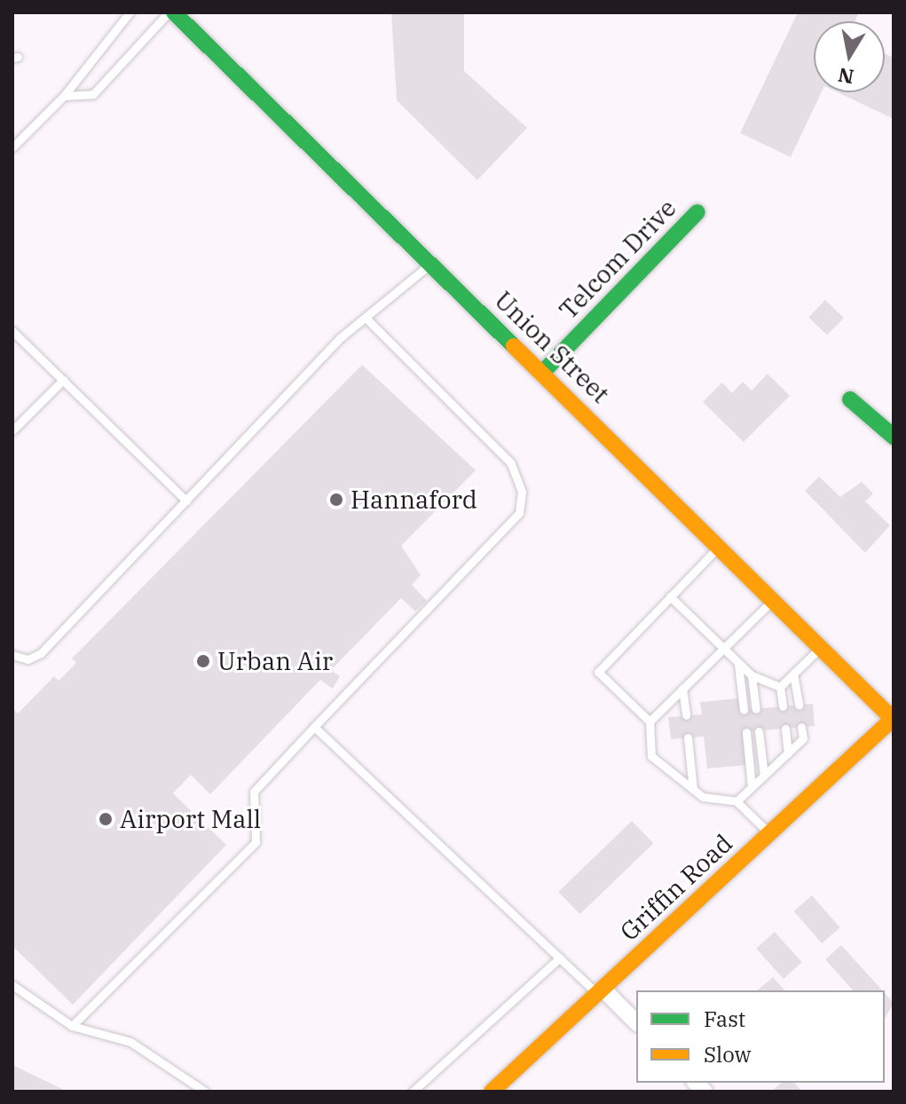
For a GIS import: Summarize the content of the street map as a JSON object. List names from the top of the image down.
{
  "streets": {
    "main road": ["Telcom Drive", "Union Street", "Griffin Road"]
  },
  "crossings": [
    ["Telcom Drive", "Union Street"],
    ["Union Street", "Griffin Road"]
  ],
  "places": ["Hannaford", "Urban Air", "Airport Mall"],
  "legend": ["Fast", "Slow"],
  "north": "bottom"
}
